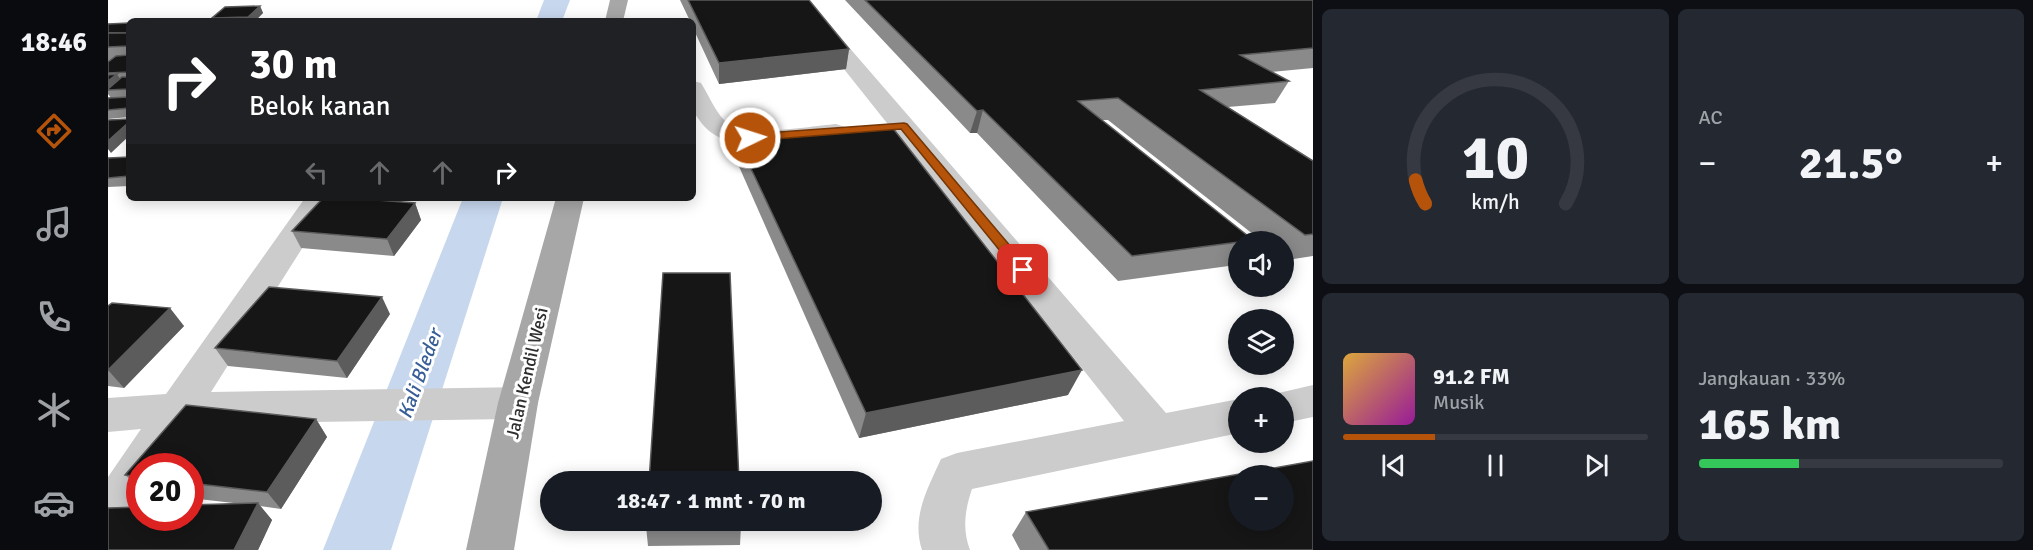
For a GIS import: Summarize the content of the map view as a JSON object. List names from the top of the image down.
{
  "streets": {
    "main road": ["Jalan Kendil Wesi"]
  },
  "water": ["Kali Bleder"],
  "page": {
    "tabs": "18:46",
    "tile": [
      "AC",
      ["Jangkauan · 33%", "165 km"]
    ],
    "turn": ["30 m", "Belok kanan"],
    "heat": ["−", "21.5°", "+"],
    "map_buttons": ["+", "−"],
    "song": ["91.2 FM", "Musik"],
    "limit": "20",
    "trip": "18:47 · 1 mnt · 70 m",
    "gauge": ["10", "km/h"]
  }
}
